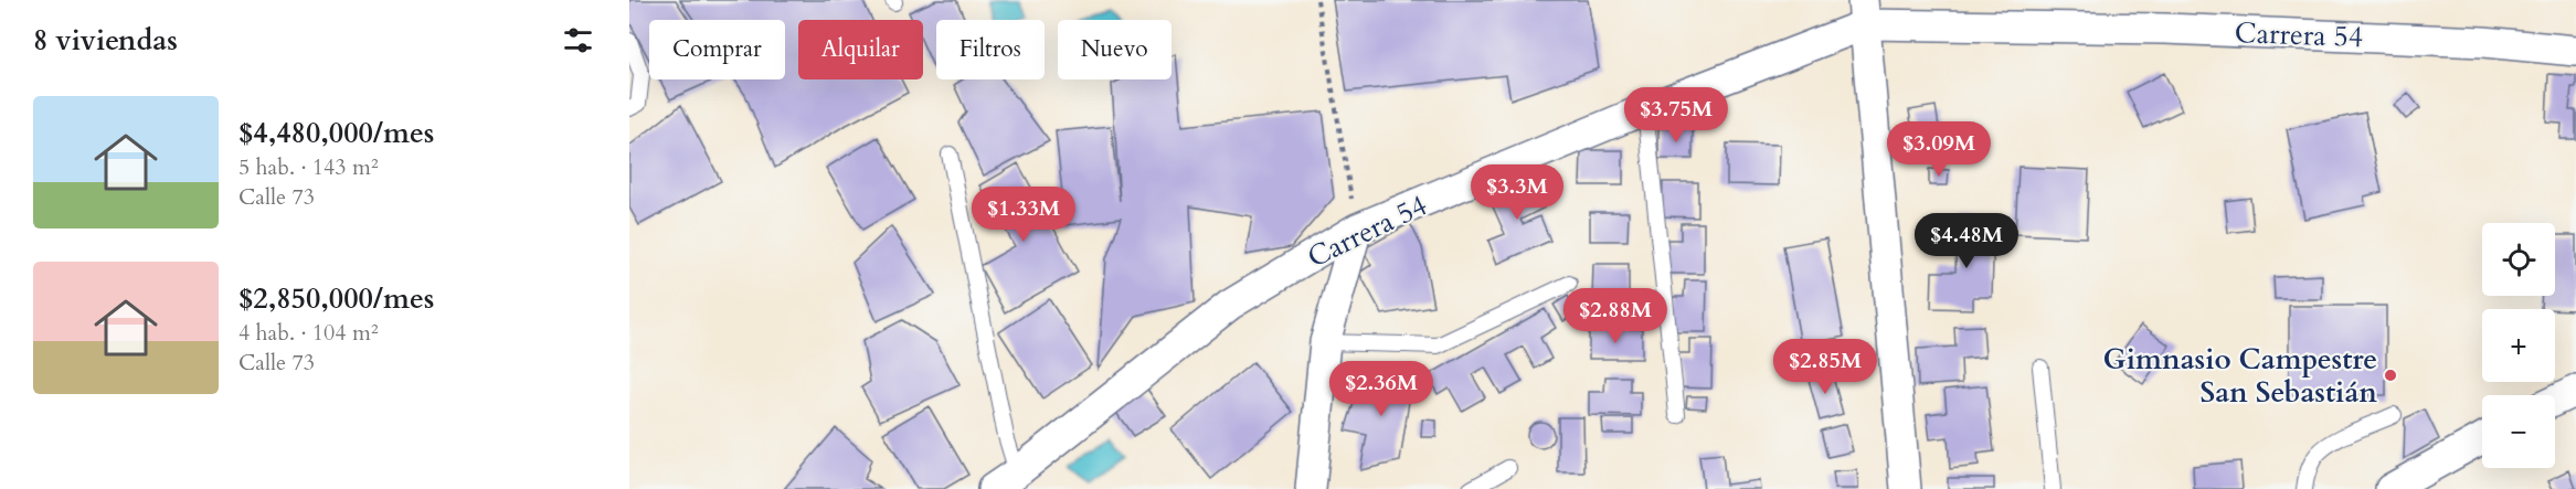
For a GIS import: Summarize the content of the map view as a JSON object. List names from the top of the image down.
{
  "streets": {
    "street": ["Carrera 54"]
  },
  "places": ["Gimnasio Campestre San Sebastián"],
  "page": {
    "heading": "8 viviendas",
    "chip": [
      "Comprar",
      "Alquilar",
      "Filtros",
      "Nuevo"
    ],
    "list": [
      {
        "name": "$4,480,000/mes",
        "note": "5 hab. · 143 m² · Calle 73"
      },
      {
        "name": "$2,850,000/mes",
        "note": "4 hab. · 104 m² · Calle 73"
      }
    ],
    "price": [
      "$3.75M",
      "$3.09M",
      "$3.3M",
      "$1.33M",
      "$4.48M",
      "$2.88M",
      "$2.85M",
      "$2.36M"
    ],
    "map_buttons": ["+", "−"]
  }
}
